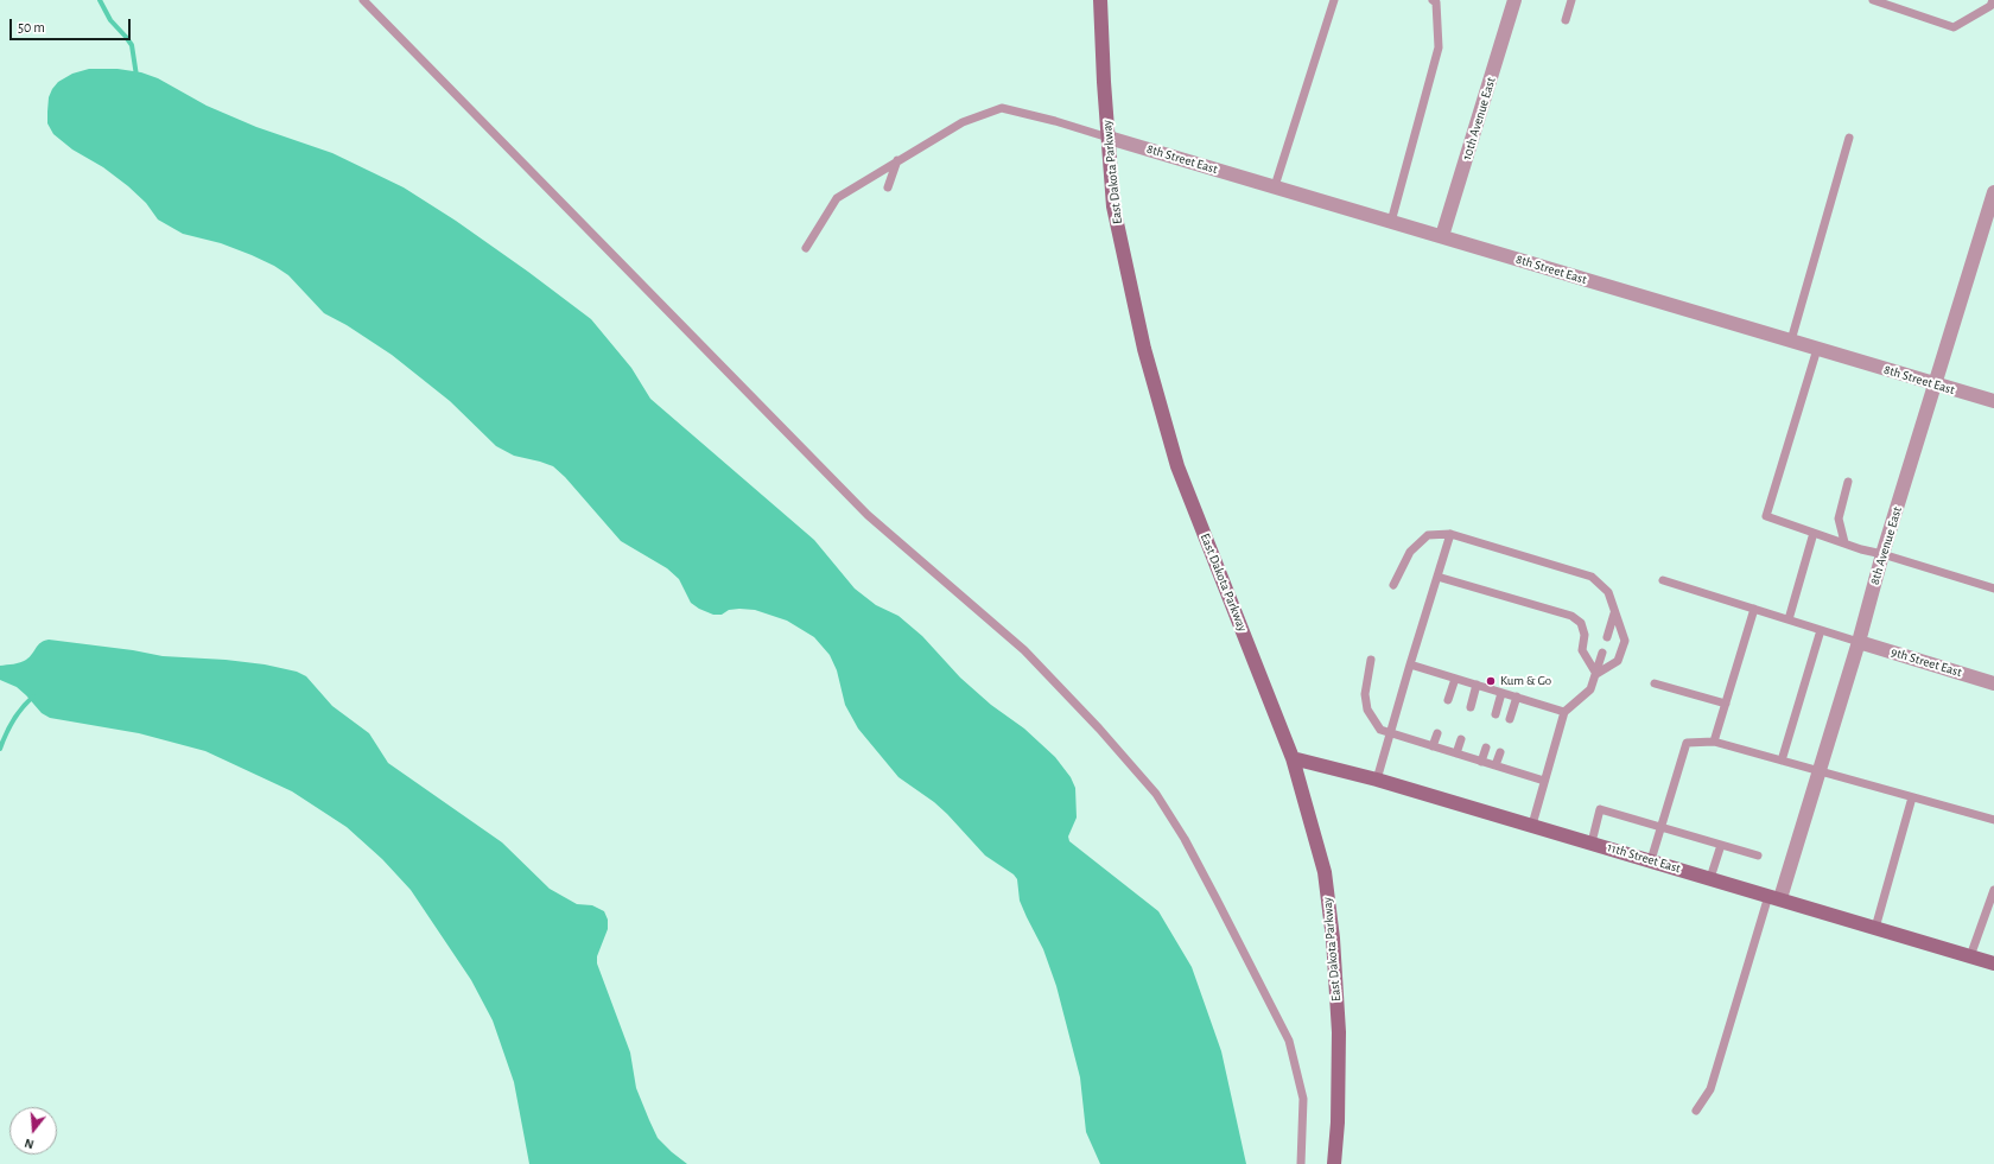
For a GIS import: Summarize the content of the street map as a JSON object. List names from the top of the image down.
{
  "streets": {
    "main road": ["East Dakota Parkway", "11th Street East"],
    "street": [
      "10th Avenue East",
      "8th Street East",
      "8th Avenue East",
      "9th Street East"
    ]
  },
  "crossings": [
    ["10th Avenue East", "8th Street East"],
    ["8th Street East", "East Dakota Parkway"],
    ["8th Street East", "8th Avenue East"],
    ["East Dakota Parkway", "11th Street East"],
    ["8th Avenue East", "9th Street East"],
    ["8th Avenue East", "11th Street East"]
  ],
  "places": ["Kum & Go"],
  "scale_bar": "50 m",
  "north": "bottom"
}
